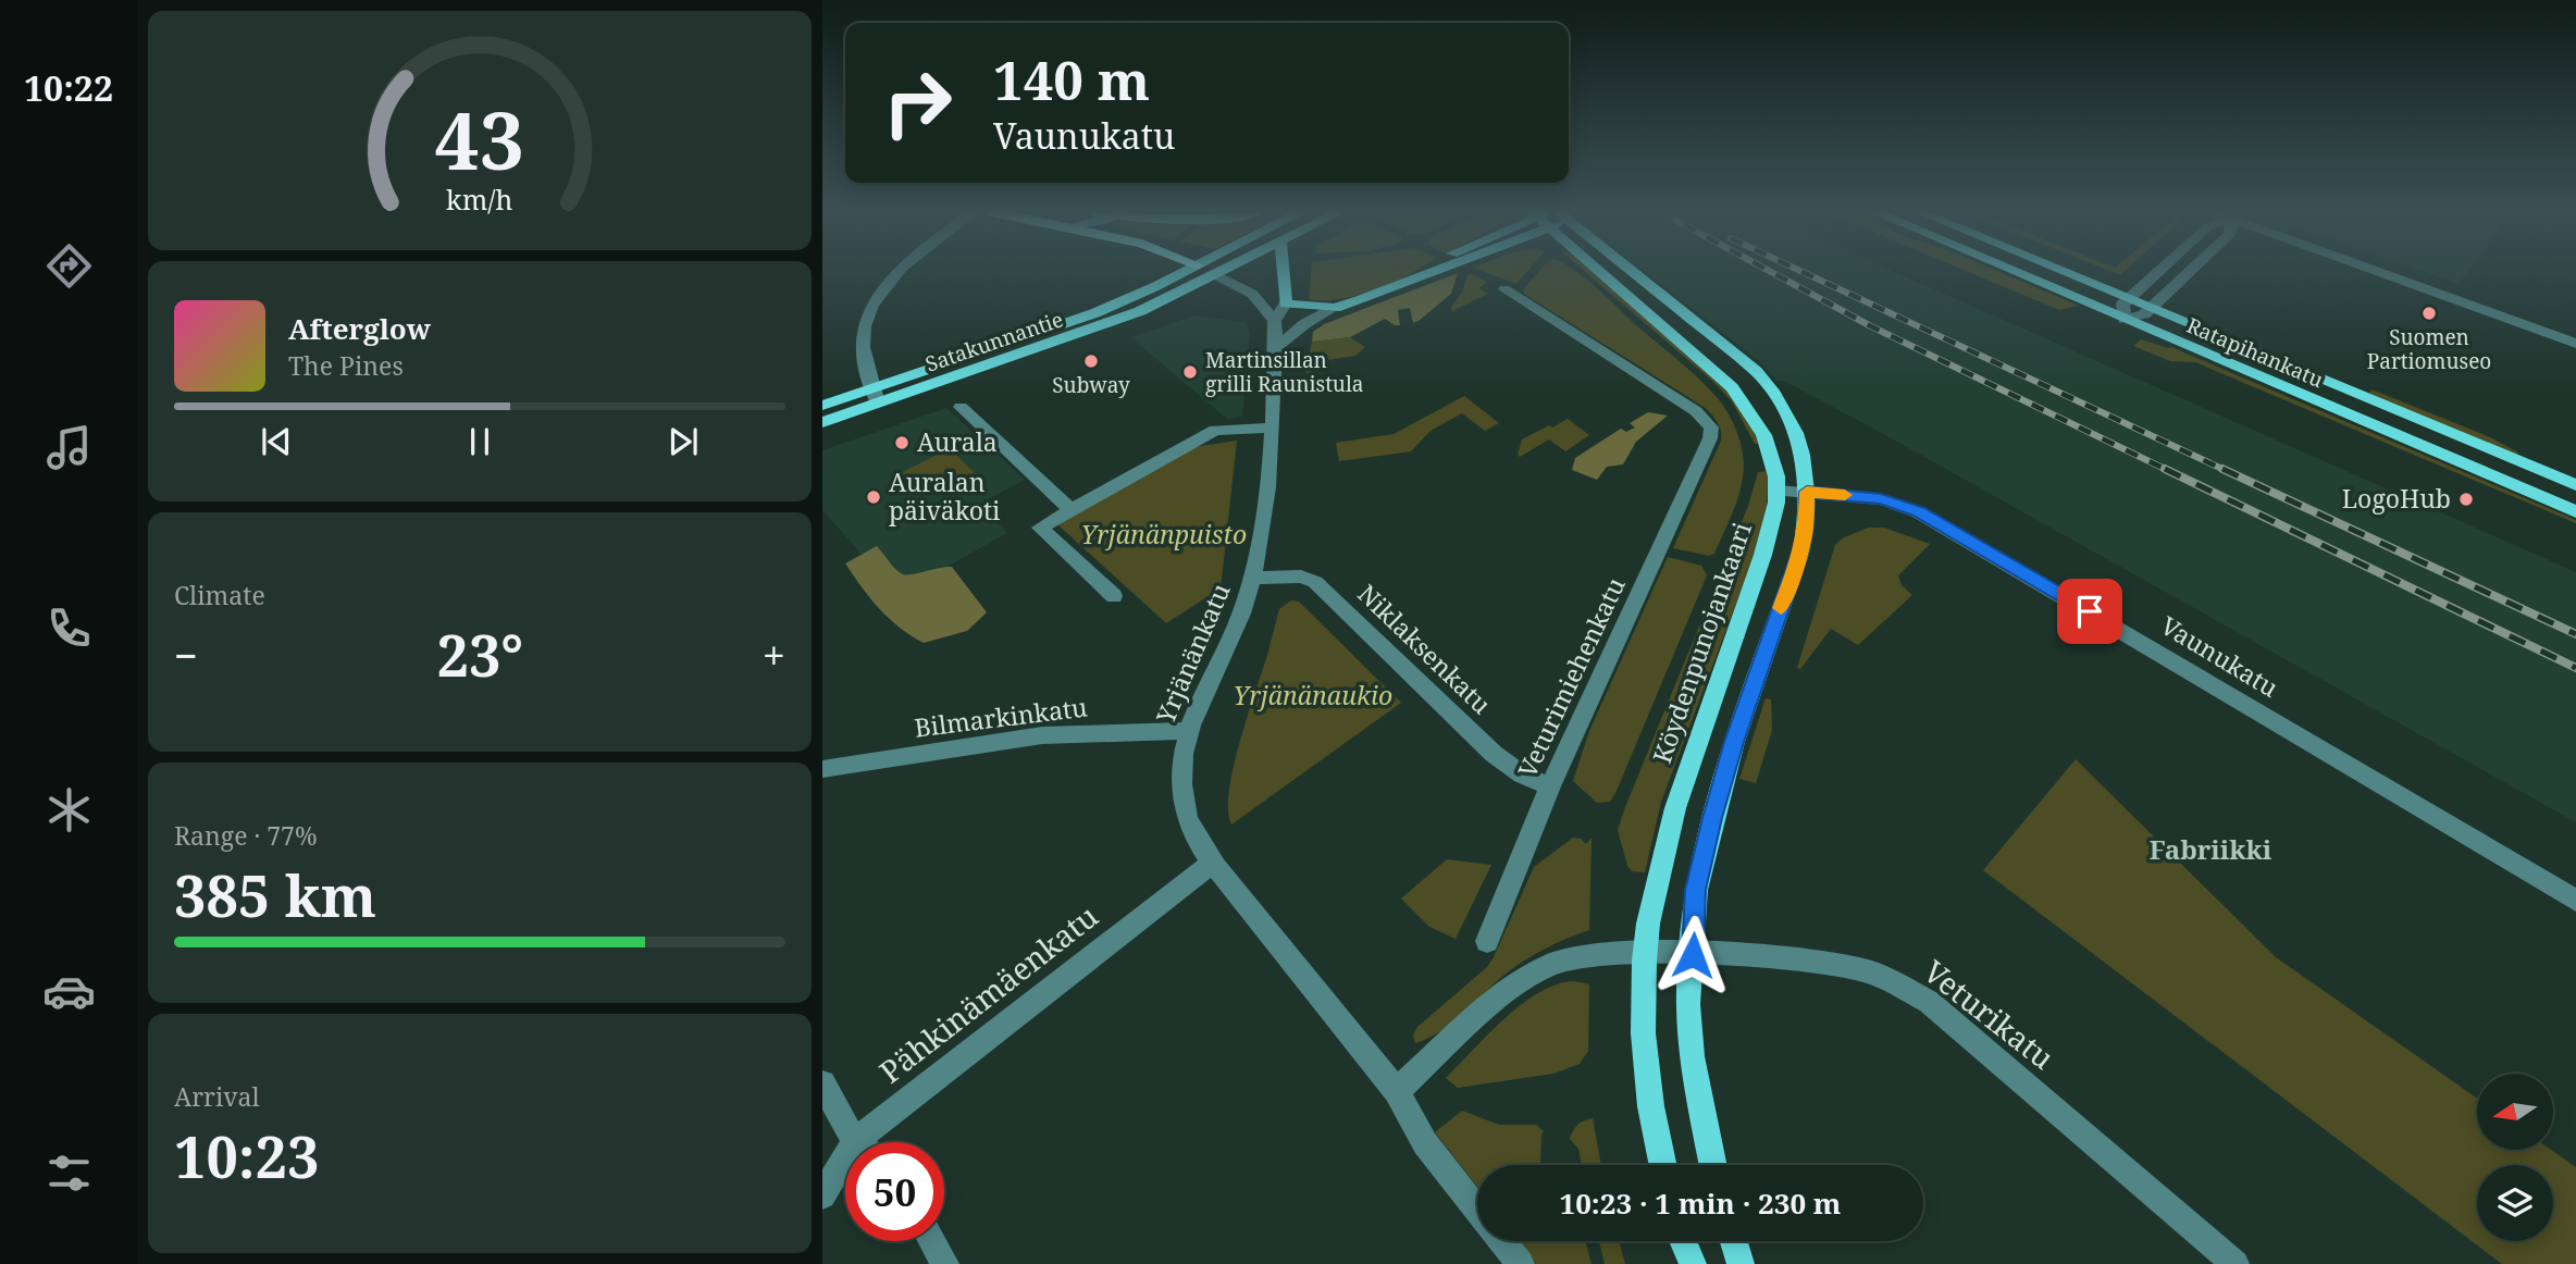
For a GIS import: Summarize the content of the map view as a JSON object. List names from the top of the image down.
{
  "streets": {
    "main road": ["Satakunnantie", "Ratapihankatu", "Köydenpunojankaari"],
    "street": [
      "Niklaksenkatu",
      "Yrjänänkatu",
      "Vaunukatu",
      "Veturimiehenkatu",
      "Bilmarkinkatu",
      "Pähkinämäenkatu",
      "Veturikatu"
    ]
  },
  "crossings": [
    ["Köydenpunojankaari", "Vaunukatu"],
    ["Köydenpunojankaari", "Veturikatu"],
    ["Niklaksenkatu", "Yrjänänkatu"],
    ["Niklaksenkatu", "Veturimiehenkatu"],
    ["Yrjänänkatu", "Bilmarkinkatu"],
    ["Yrjänänkatu", "Pähkinämäenkatu"],
    ["Yrjänänkatu", "Veturikatu"]
  ],
  "districts": ["Fabriikki"],
  "parks": ["Yrjänänpuisto", "Yrjänänaukio"],
  "places": [
    "Suomen Partiomuseo",
    "Subway",
    "Martinsillan grilli Raunistula",
    "Aurala",
    "Auralan päiväkoti",
    "LogoHub"
  ],
  "north": "left",
  "page": {
    "tabs": "10:22",
    "turn": ["140 m", "Vaunukatu"],
    "song": ["Afterglow", "The Pines"],
    "tile": [
      "Climate",
      ["Range · 77%", "385 km"],
      ["Arrival", "10:23"]
    ],
    "heat": ["−", "23°", "+"],
    "limit": "50",
    "trip": "10:23 · 1 min · 230 m",
    "gauge": ["43", "km/h"]
  }
}
